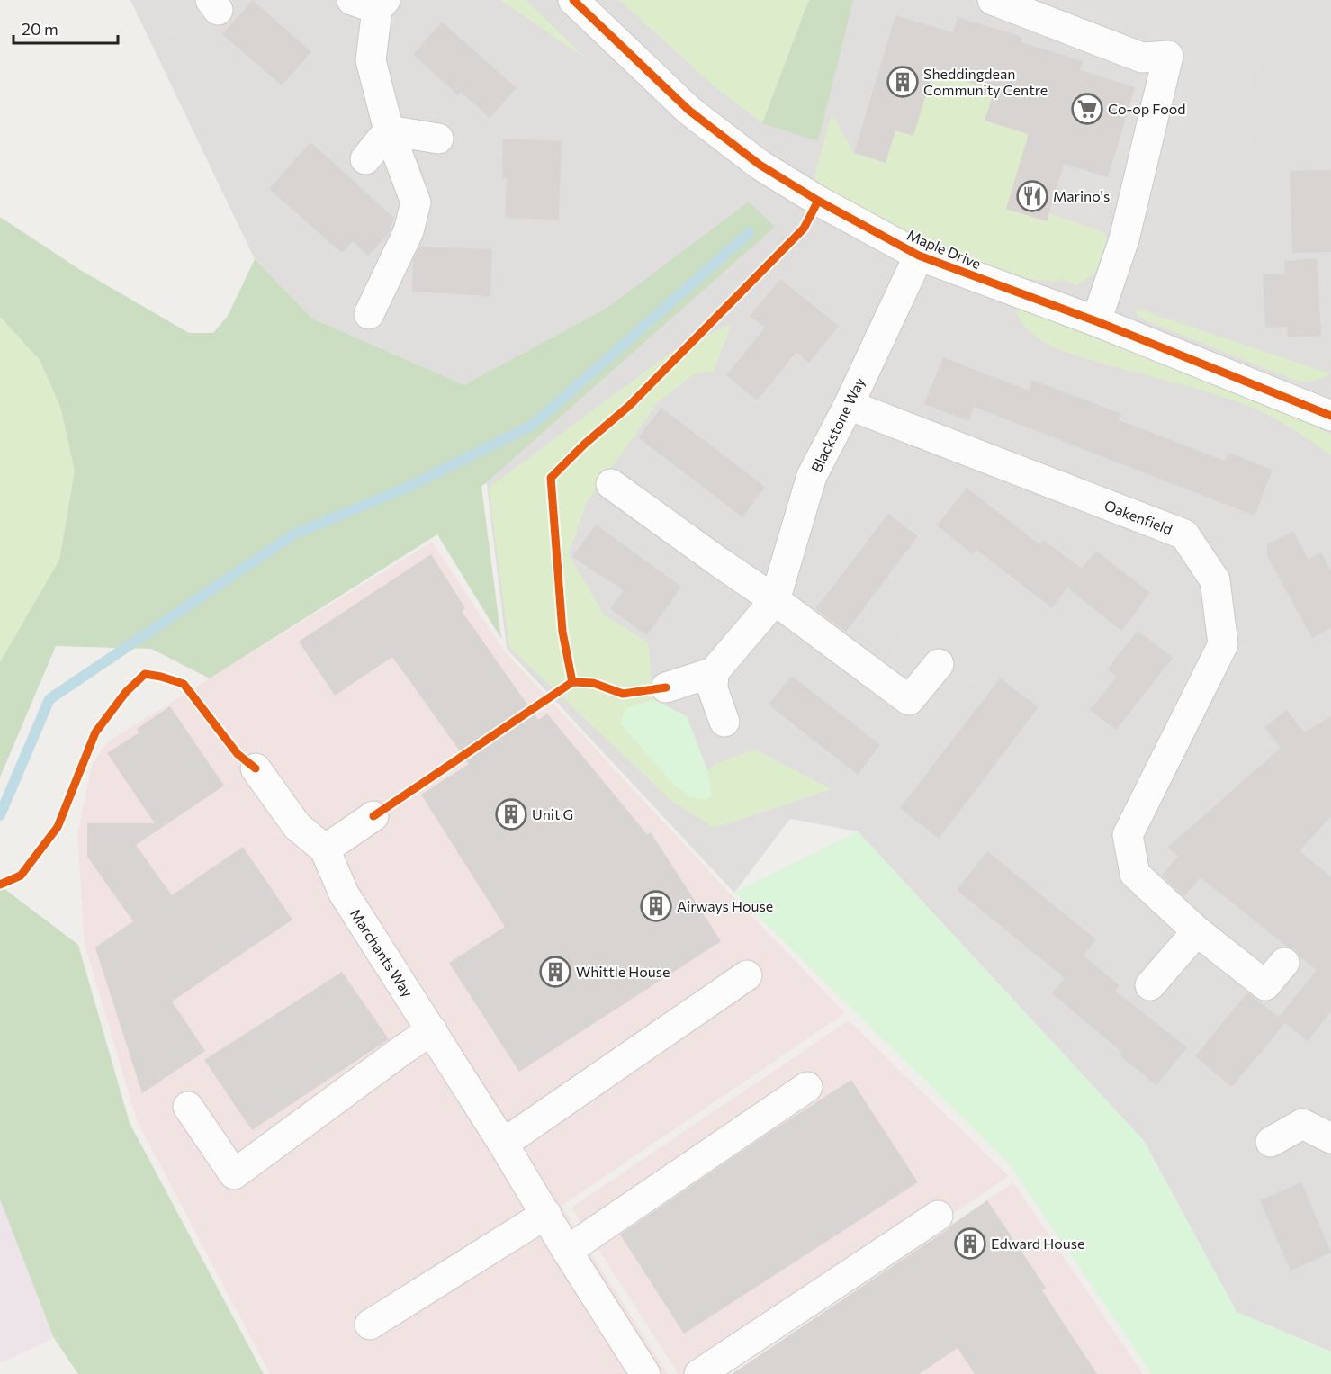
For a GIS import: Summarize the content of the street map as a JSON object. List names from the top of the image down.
{
  "streets": {
    "street": [
      "Maple Drive",
      "Blackstone Way",
      "Oakenfield",
      "Marchants Way"
    ]
  },
  "crossings": [
    ["Maple Drive", "Blackstone Way"],
    ["Blackstone Way", "Oakenfield"]
  ],
  "places": {
    "building": [
      "Sheddingdean Community Centre",
      "Unit G",
      "Airways House",
      "Whittle House",
      "Edward House"
    ],
    "supermarket": ["Co-op Food"],
    "restaurant": ["Marino's"]
  },
  "scale_bar": "20 m"
}
